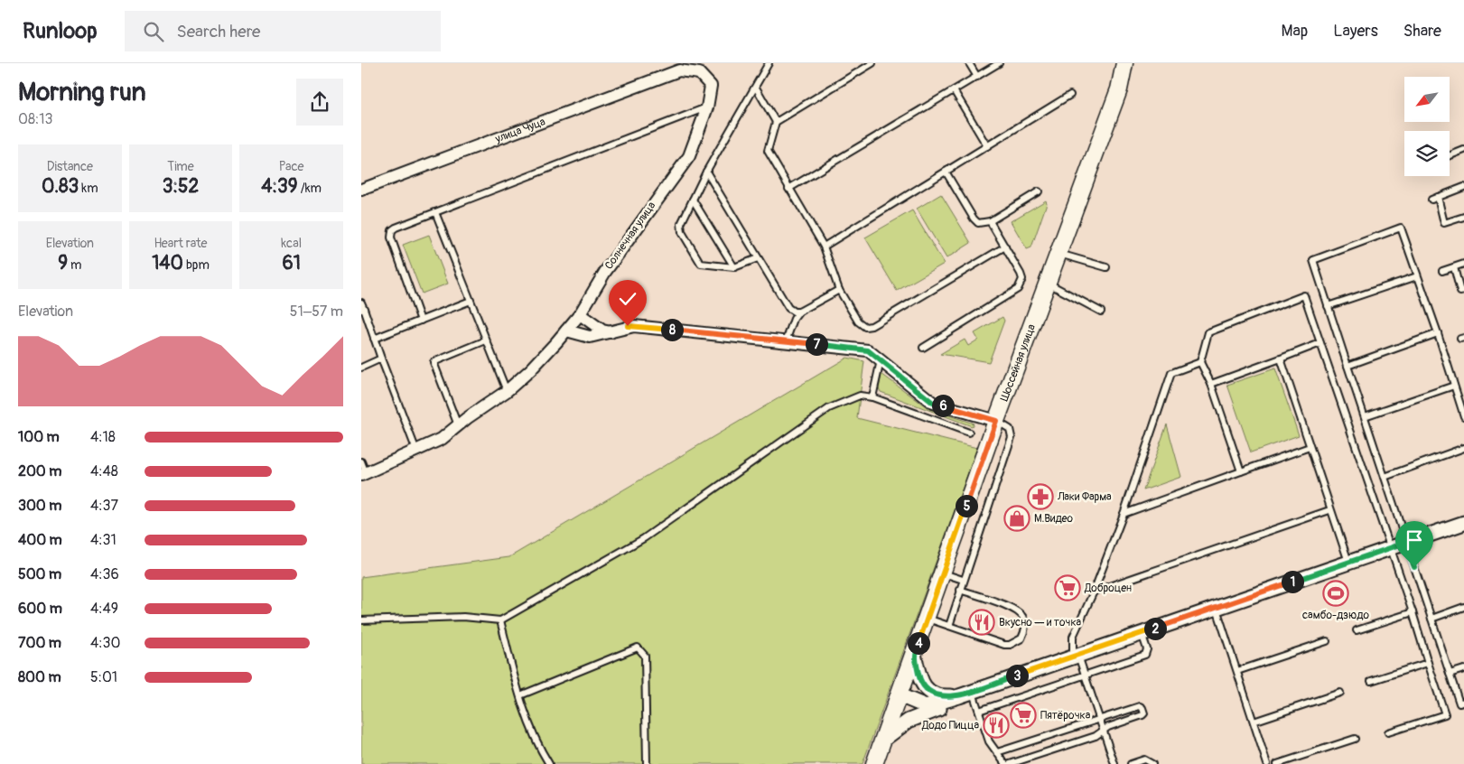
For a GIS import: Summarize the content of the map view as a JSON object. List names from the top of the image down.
{
  "streets": {
    "main road": ["Шоссейная улица"],
    "street": ["улица Чуца", "Солнечная улица"]
  },
  "crossings": [
    ["улица Чуца", "Солнечная улица"]
  ],
  "places": {
    "pharmacy": ["Лаки Фарма"],
    "shop": ["М.Видео"],
    "supermarket": ["Доброцен", "Пятёрочка"],
    "sports": ["самбо-дзюдо"],
    "restaurant": ["Вкусно — и точка", "Додо Пицца"]
  },
  "north": "bottom left",
  "page": {
    "header": "Runloop",
    "search": "Search here",
    "nav": ["Map", "Layers", "Share"],
    "heading": ["Morning run", "08:13"],
    "stats": [
      ["Distance", "0.83 km"],
      ["Time", "3:52"],
      ["Pace", "4:39 /km"],
      ["Elevation", "9 m"],
      ["Heart rate", "140 bpm"],
      ["kcal", "61"]
    ],
    "chart": ["Elevation", "51–57 m"],
    "pins": [
      "8",
      "7",
      "6",
      "5",
      "1",
      "2",
      "4",
      "3"
    ],
    "list": [
      {
        "name": "100 m",
        "note": "4:18"
      },
      {
        "name": "200 m",
        "note": "4:48"
      },
      {
        "name": "300 m",
        "note": "4:37"
      },
      {
        "name": "400 m",
        "note": "4:31"
      },
      {
        "name": "500 m",
        "note": "4:36"
      },
      {
        "name": "600 m",
        "note": "4:49"
      },
      {
        "name": "700 m",
        "note": "4:30"
      },
      {
        "name": "800 m",
        "note": "5:01"
      }
    ]
  }
}
